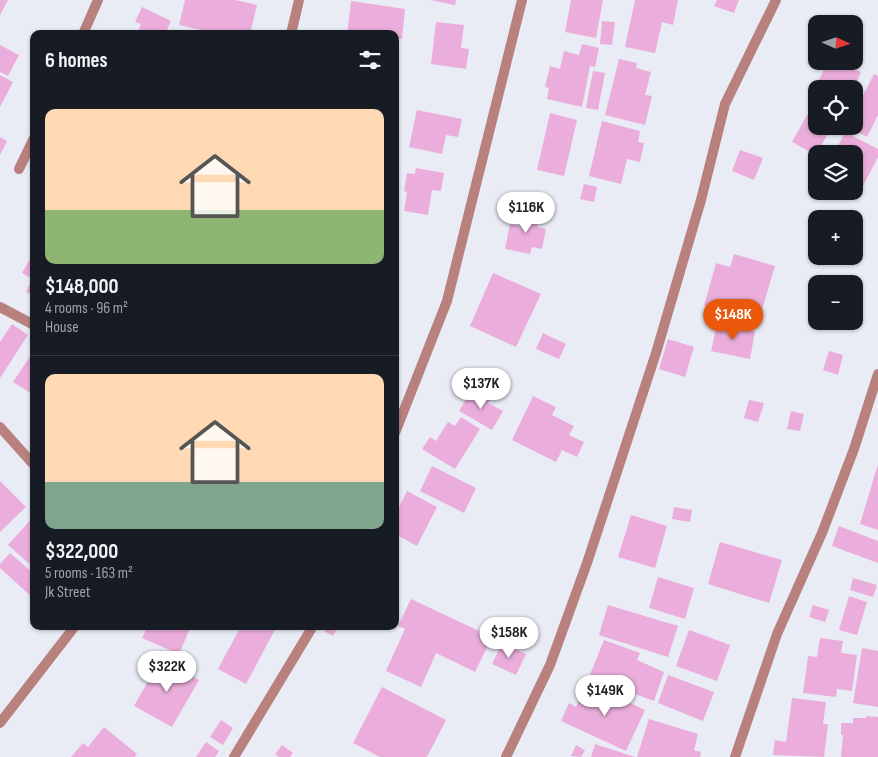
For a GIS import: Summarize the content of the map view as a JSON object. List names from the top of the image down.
{
  "north": "right",
  "page": {
    "map_buttons": ["+", "−"],
    "heading": "6 homes",
    "list": [
      {
        "name": "$148,000",
        "note": "4 rooms · 96 m² · House"
      },
      {
        "name": "$322,000",
        "note": "5 rooms · 163 m² · Jk Street"
      }
    ],
    "price": [
      "$116K",
      "$148K",
      "$137K",
      "$158K",
      "$322K",
      "$149K"
    ]
  }
}
